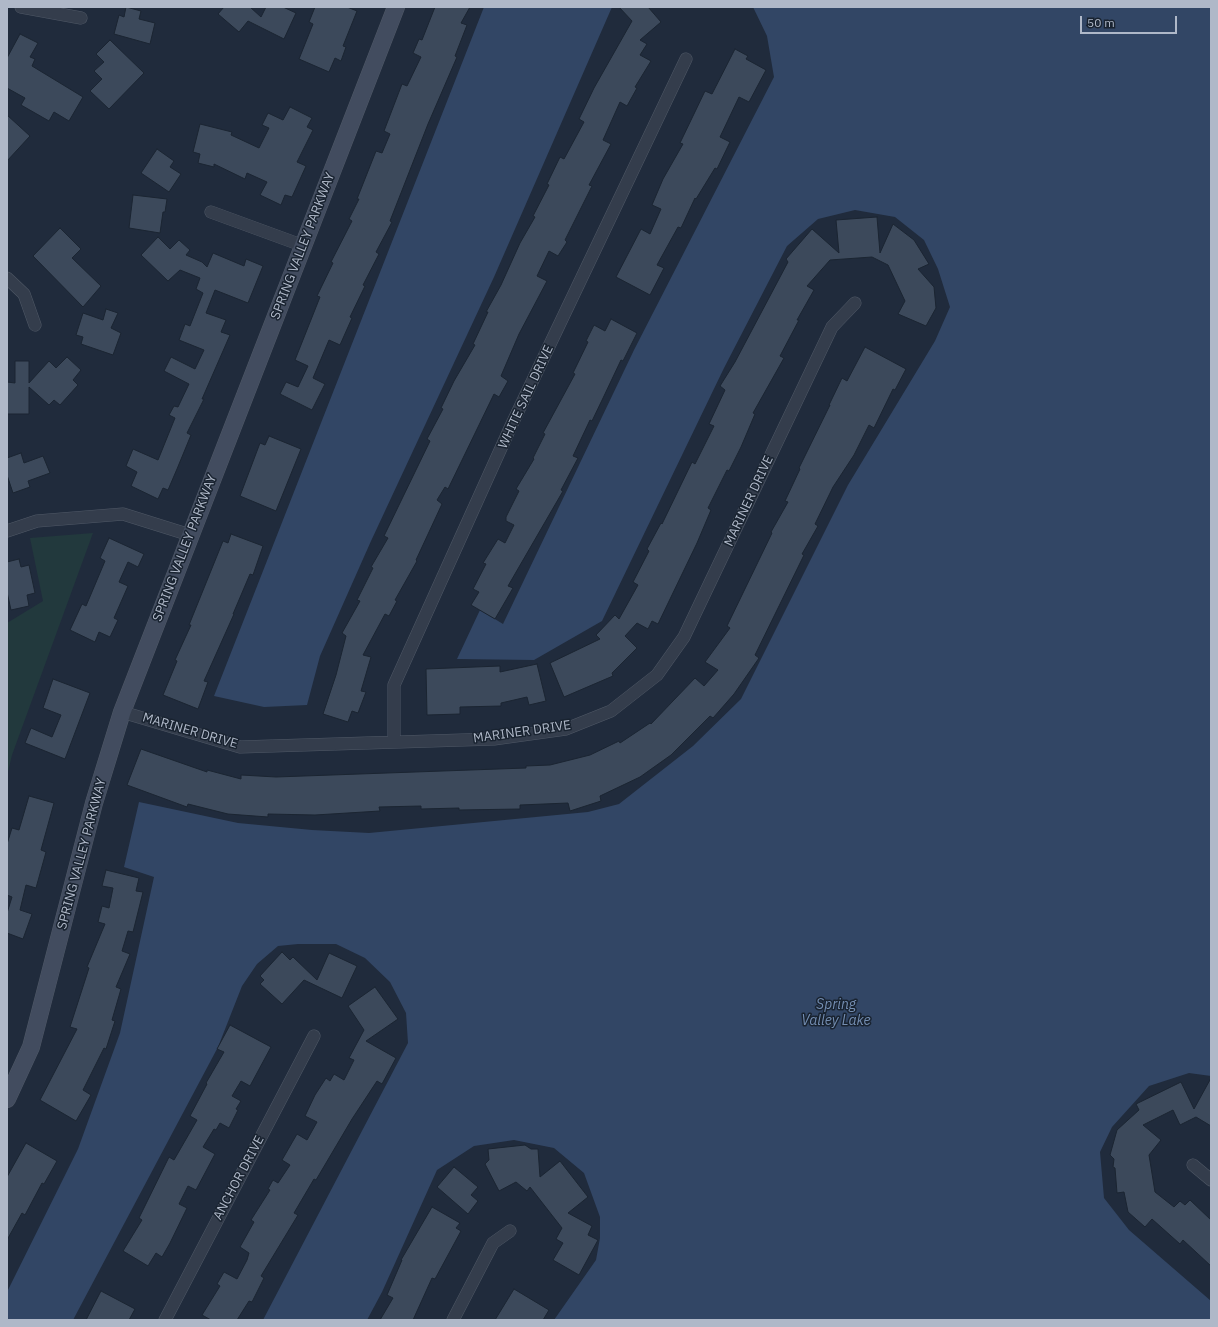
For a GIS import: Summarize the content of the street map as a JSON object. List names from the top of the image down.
{
  "streets": {
    "street": [
      "SPRING VALLEY PARKWAY",
      "WHITE SAIL DRIVE",
      "MARINER DRIVE",
      "ANCHOR DRIVE"
    ]
  },
  "crossings": [
    ["SPRING VALLEY PARKWAY", "MARINER DRIVE"],
    ["WHITE SAIL DRIVE", "MARINER DRIVE"]
  ],
  "water": ["Spring Valley Lake"],
  "scale_bar": "50 m"
}
